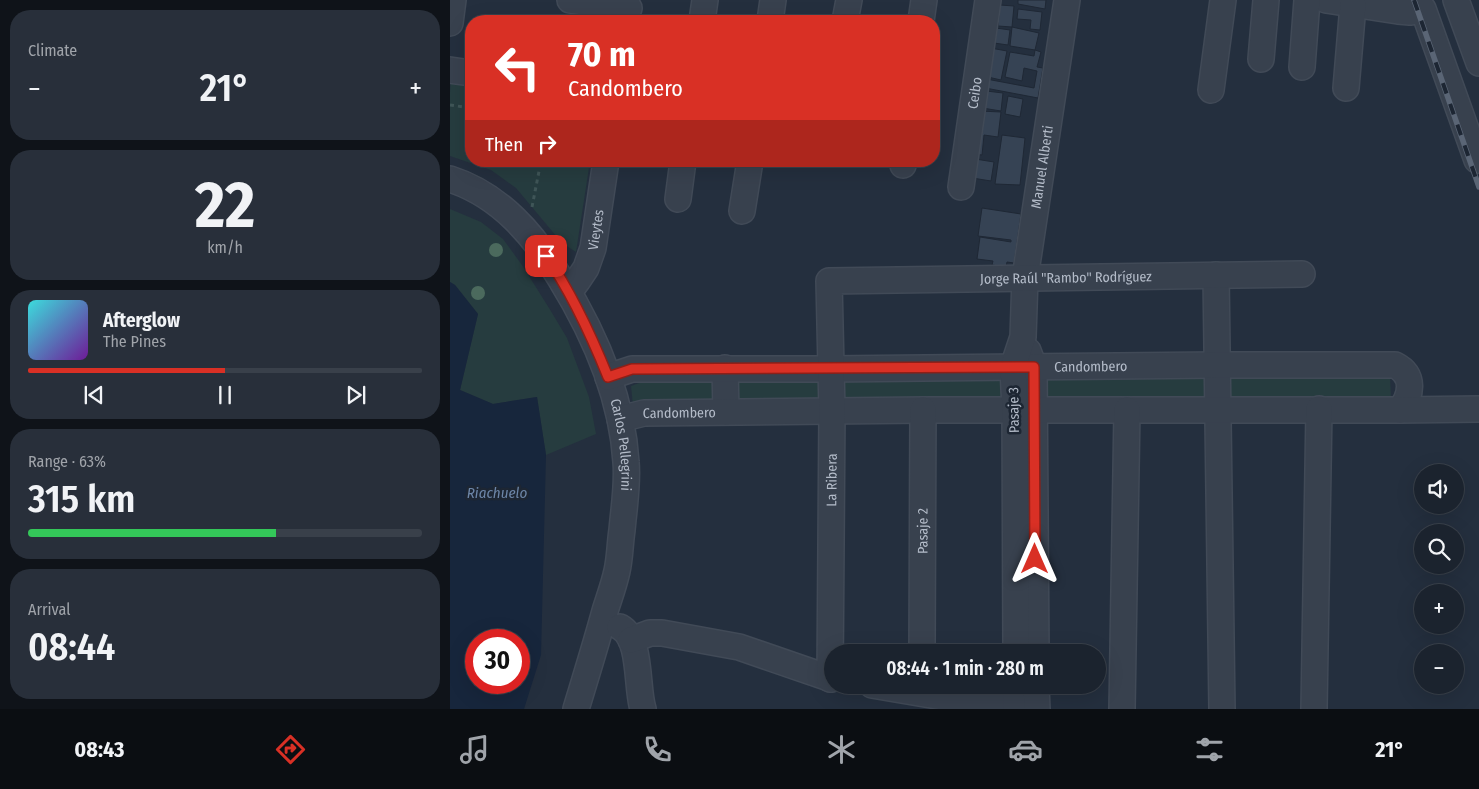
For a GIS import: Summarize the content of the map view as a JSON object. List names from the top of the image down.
{
  "streets": {
    "street": [
      "Ceibo",
      "Manuel Alberti",
      "Vieytes",
      "Jorge Raúl \"Rambo\" Rodríguez",
      "Candombero",
      "Pasaje 3",
      "Carlos Pellegrini",
      "La Ribera",
      "Pasaje 2"
    ]
  },
  "crossings": [
    ["Manuel Alberti", "Jorge Raúl \"Rambo\" Rodríguez"],
    ["Manuel Alberti", "Pasaje 3"],
    ["Vieytes", "Carlos Pellegrini"],
    ["Jorge Raúl \"Rambo\" Rodríguez", "La Ribera"],
    ["Candombero", "Pasaje 3"],
    ["Candombero", "Carlos Pellegrini"],
    ["Candombero", "La Ribera"],
    ["Candombero", "Pasaje 2"]
  ],
  "water": ["Riachuelo"],
  "page": {
    "tile": [
      "Climate",
      ["22", "km/h"],
      ["Range · 63%", "315 km"],
      ["Arrival", "08:44"]
    ],
    "turn": ["70 m", "Candombero"],
    "heat": ["−", "21°", "+"],
    "then": "Then",
    "song": ["Afterglow", "The Pines"],
    "map_buttons": ["+", "−"],
    "limit": "30",
    "trip": "08:44 · 1 min · 280 m",
    "tabs": ["08:43", "21°"]
  }
}
